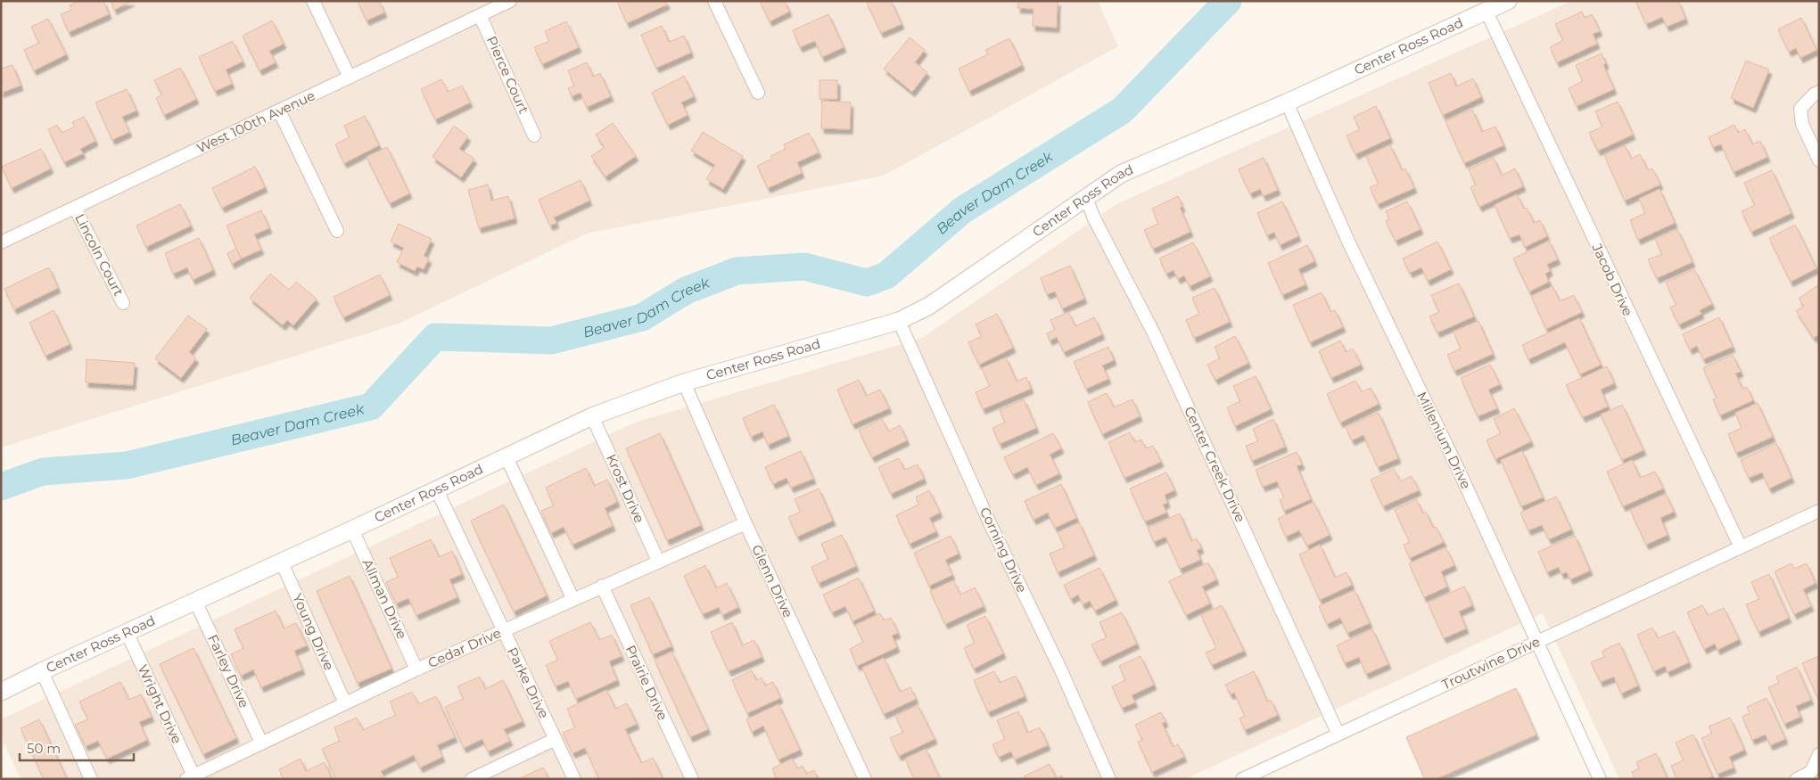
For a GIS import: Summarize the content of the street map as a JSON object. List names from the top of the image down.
{
  "streets": {
    "street": [
      "Center Ross Road",
      "Pierce Court",
      "West 100th Avenue",
      "Lincoln Court",
      "Jacob Drive",
      "Millenium Drive",
      "Center Creek Drive",
      "Krost Drive",
      "Corning Drive",
      "Glenn Drive",
      "Allman Drive",
      "Young Drive",
      "Cedar Drive",
      "Troutwine Drive",
      "Farley Drive",
      "Parke Drive",
      "Prairie Drive",
      "Wright Drive"
    ]
  },
  "crossings": [
    ["Center Ross Road", "Jacob Drive"],
    ["Center Ross Road", "Millenium Drive"],
    ["Center Ross Road", "Center Creek Drive"],
    ["Center Ross Road", "Krost Drive"],
    ["Center Ross Road", "Corning Drive"],
    ["Center Ross Road", "Glenn Drive"],
    ["Center Ross Road", "Allman Drive"],
    ["Center Ross Road", "Young Drive"],
    ["Center Ross Road", "Farley Drive"],
    ["Center Ross Road", "Parke Drive"],
    ["Center Ross Road", "Wright Drive"],
    ["Pierce Court", "West 100th Avenue"],
    ["West 100th Avenue", "Lincoln Court"],
    ["Jacob Drive", "Troutwine Drive"],
    ["Millenium Drive", "Troutwine Drive"],
    ["Center Creek Drive", "Troutwine Drive"],
    ["Krost Drive", "Cedar Drive"],
    ["Glenn Drive", "Cedar Drive"],
    ["Allman Drive", "Cedar Drive"],
    ["Young Drive", "Cedar Drive"],
    ["Cedar Drive", "Farley Drive"],
    ["Cedar Drive", "Parke Drive"],
    ["Cedar Drive", "Prairie Drive"],
    ["Cedar Drive", "Wright Drive"]
  ],
  "water": ["Beaver Dam Creek"],
  "scale_bar": "50 m"
}
